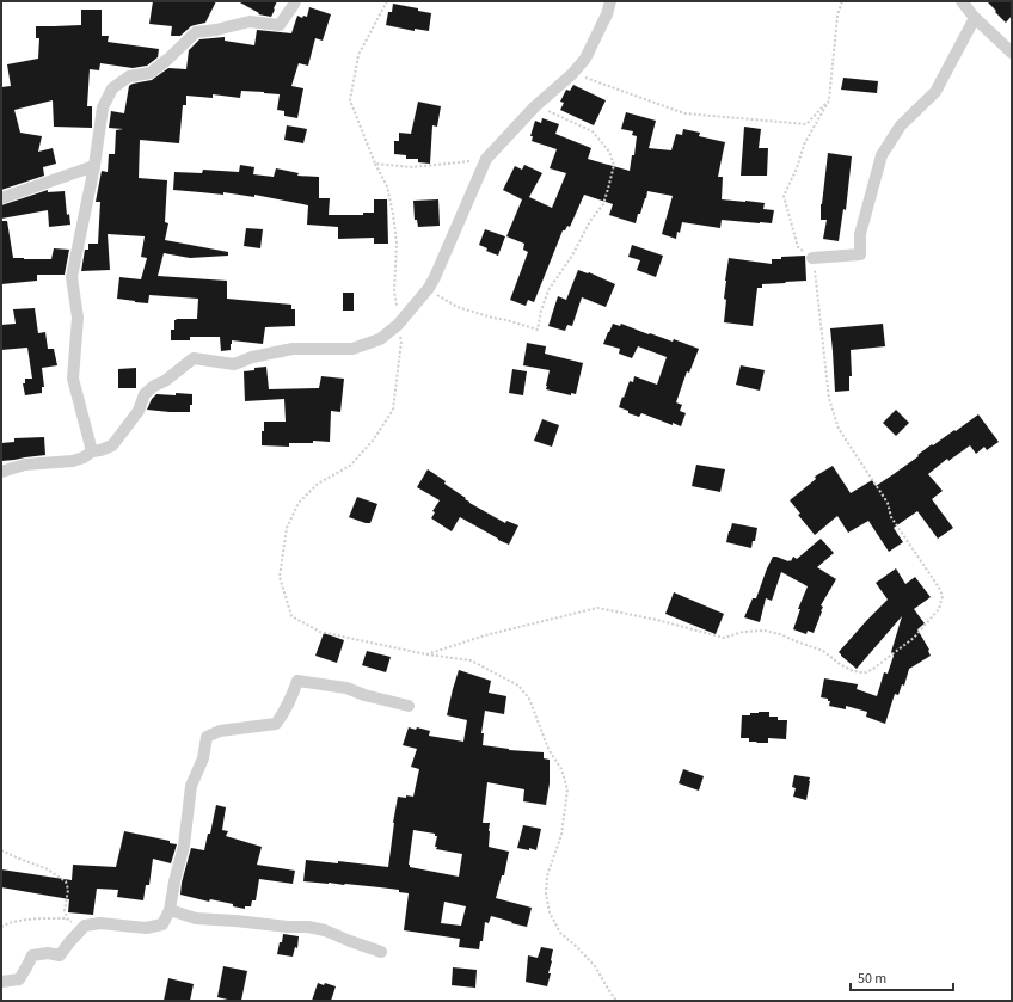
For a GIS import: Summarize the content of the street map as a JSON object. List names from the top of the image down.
{
  "scale_bar": "50 m"
}
